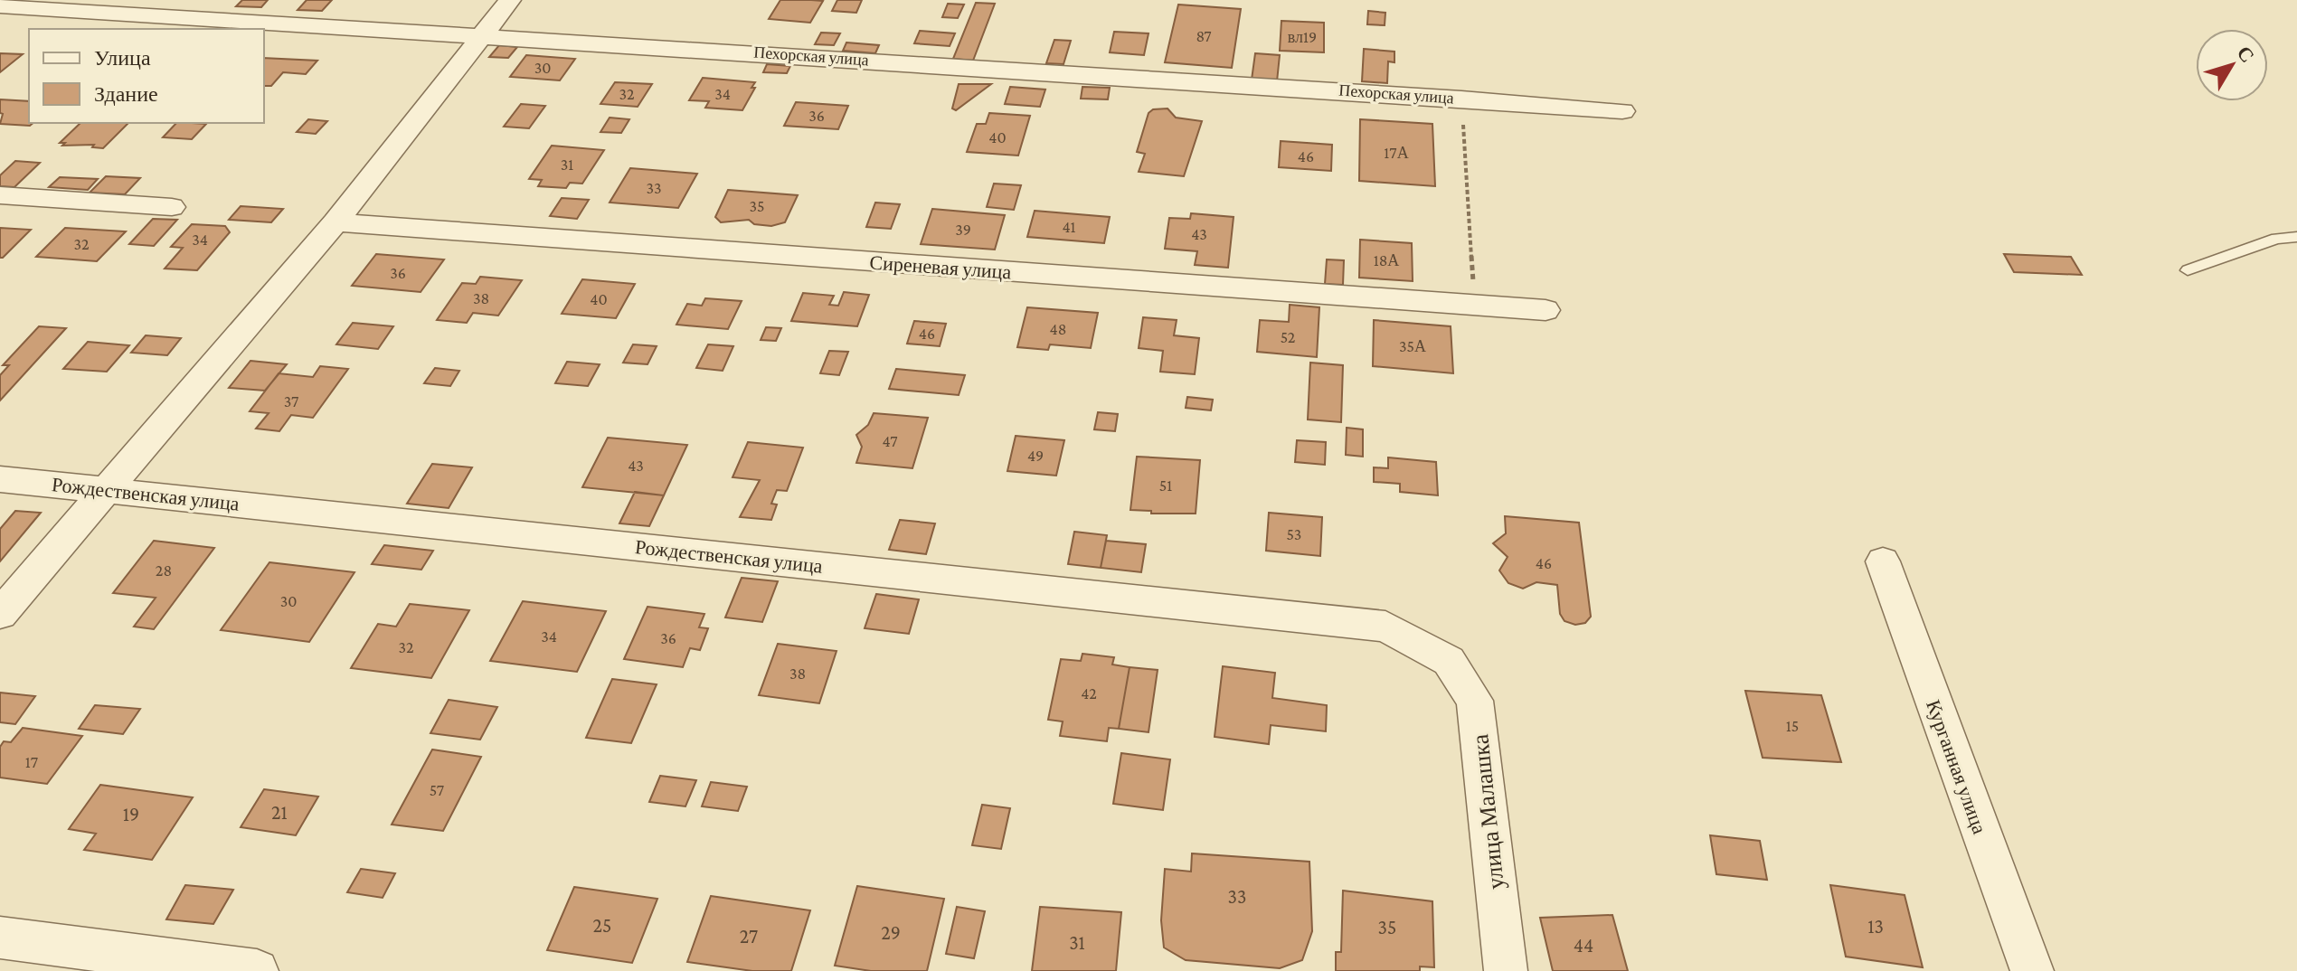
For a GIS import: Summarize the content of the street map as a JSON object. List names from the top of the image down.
{
  "streets": {
    "street": [
      "Пехорская улица",
      "Сиреневая улица",
      "Рождественская улица",
      "Курганная улица",
      "улица Малашка"
    ]
  },
  "crossings": [
    ["Рождественская улица", "улица Малашка"]
  ],
  "house_numbers": [
    "87",
    "вл19",
    "30",
    "32",
    "34",
    "36",
    "40",
    "17А",
    "46",
    "31",
    "33",
    "35",
    "41",
    "39",
    "43",
    "34",
    "32",
    "18А",
    "36",
    "38",
    "40",
    "48",
    "46",
    "52",
    "35А",
    "37",
    "47",
    "49",
    "43",
    "51",
    "53",
    "46",
    "28",
    "30",
    "34",
    "36",
    "32",
    "38",
    "42",
    "15",
    "17",
    "57",
    "21",
    "19",
    "33",
    "25",
    "13",
    "35",
    "29",
    "27",
    "31",
    "44"
  ],
  "legend": ["Улица", "Здание"],
  "north": "top right"
}
